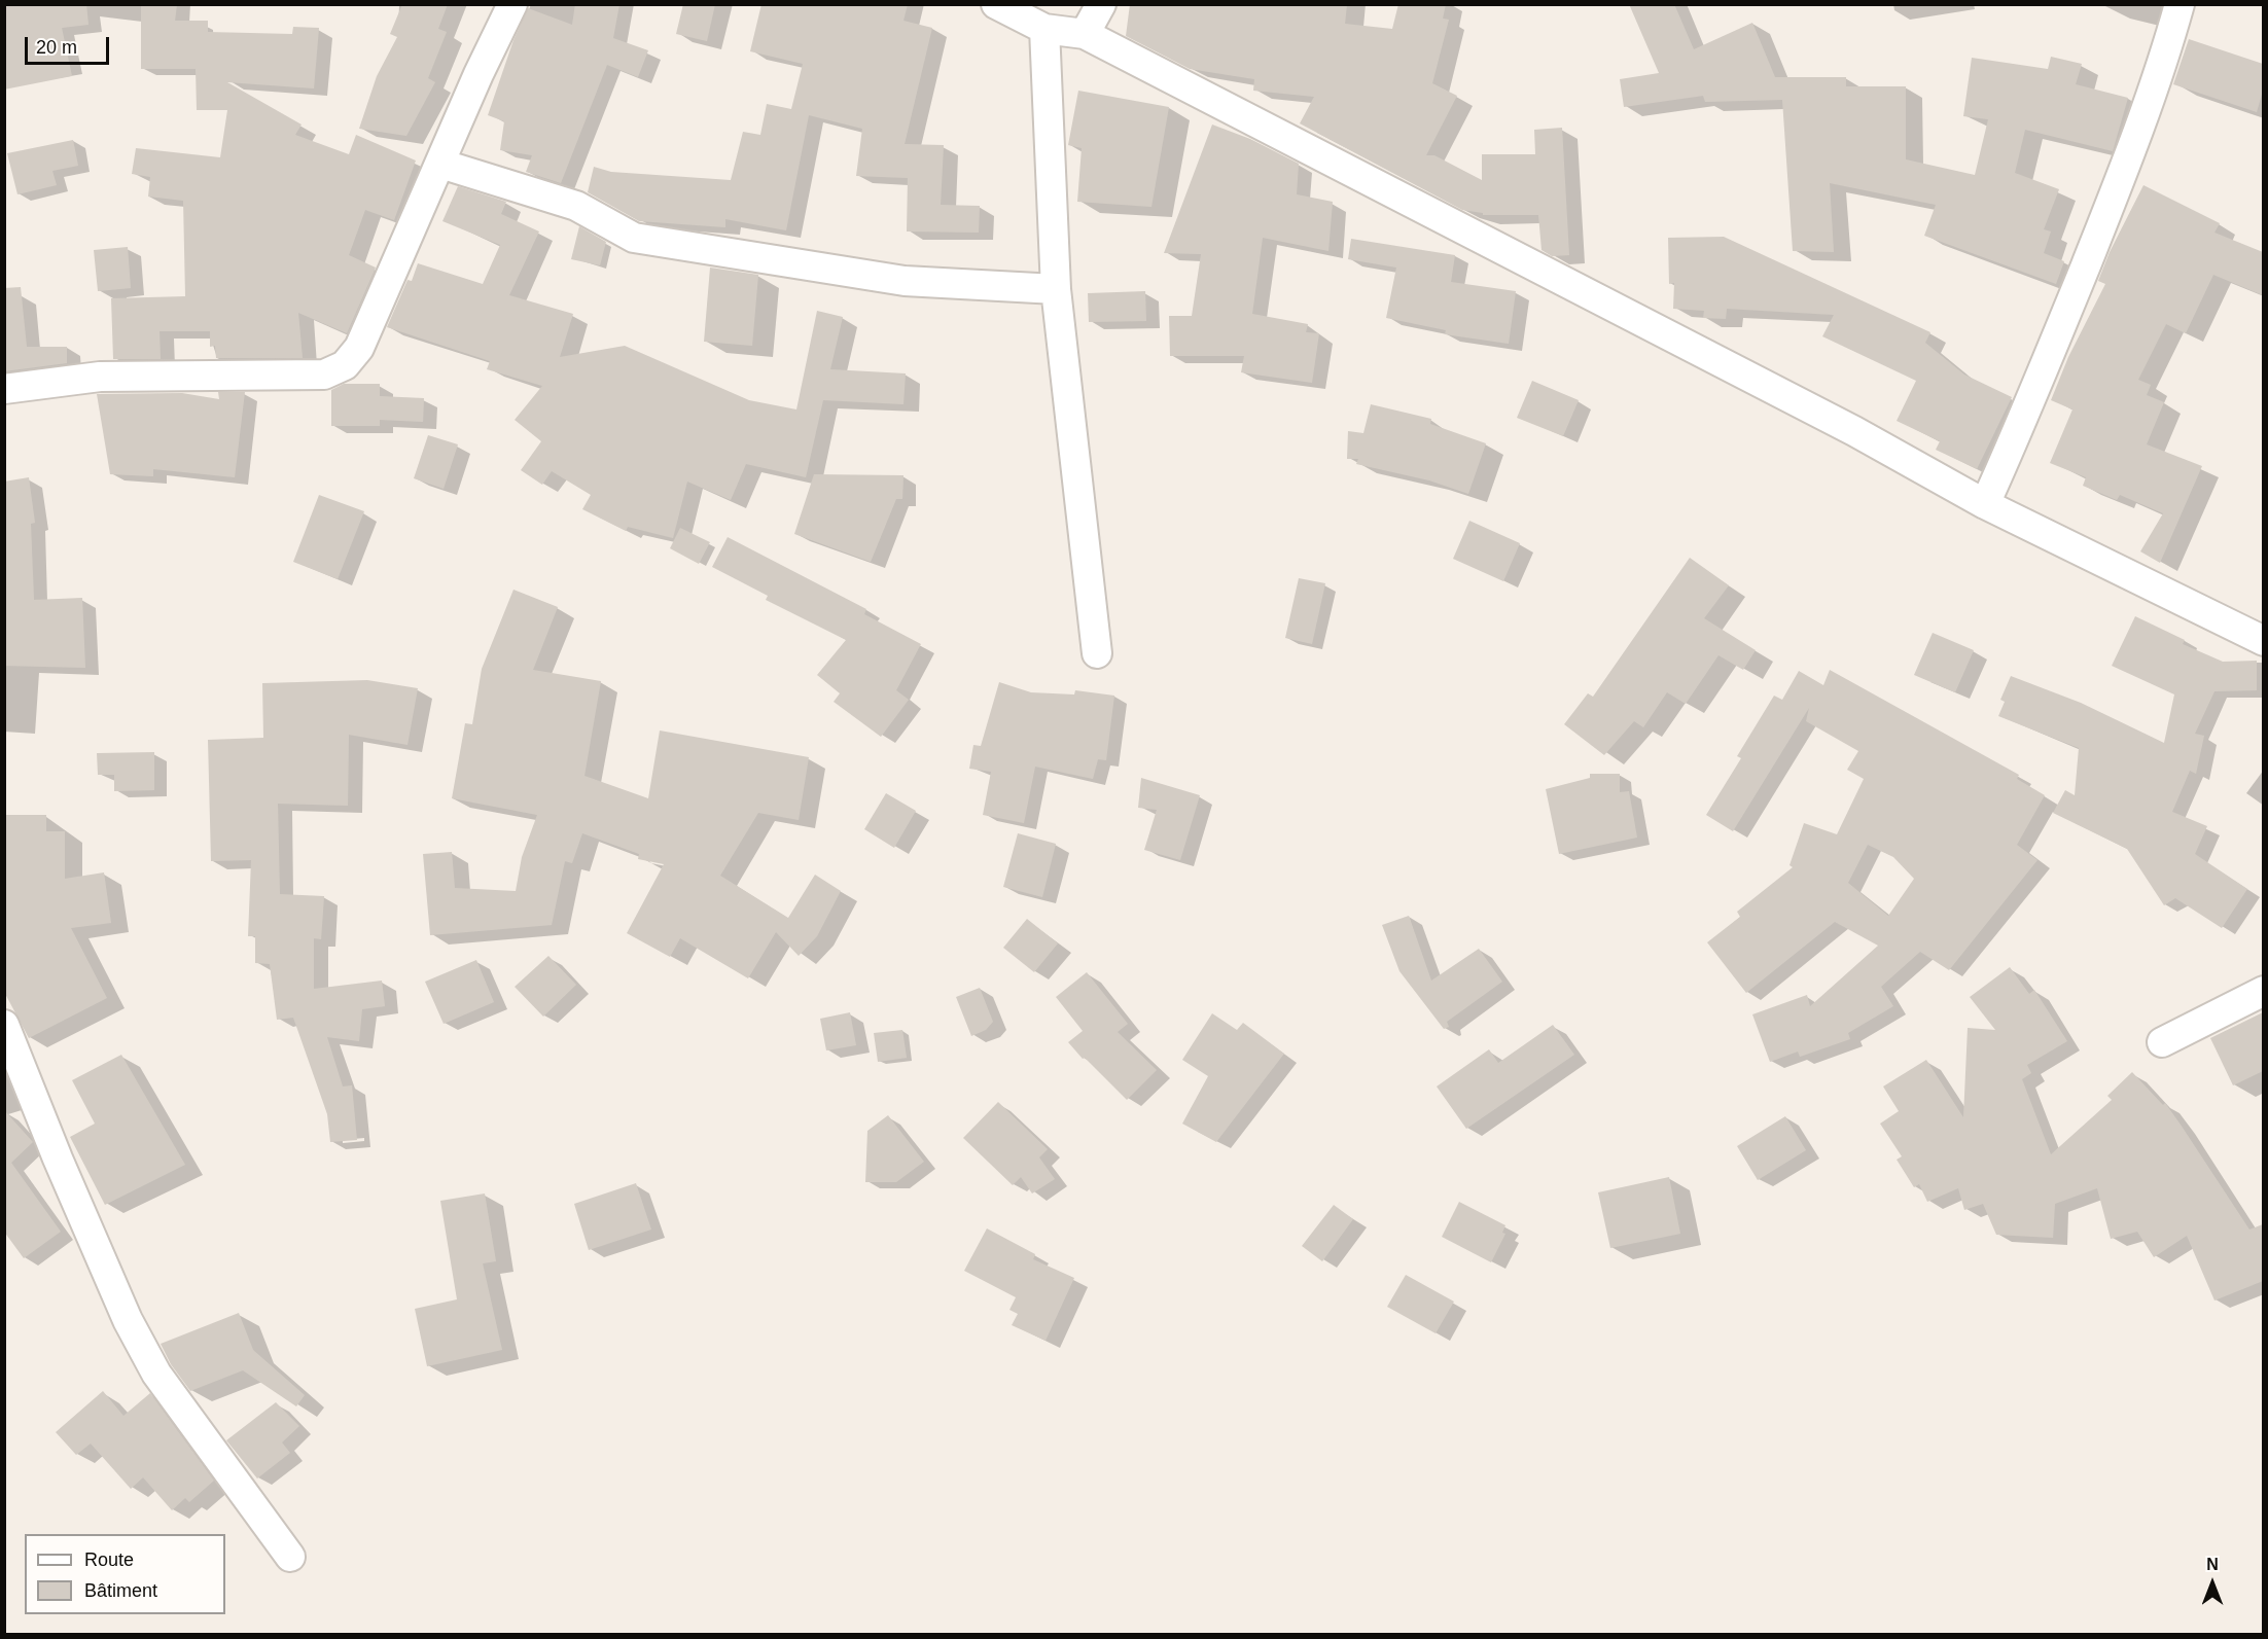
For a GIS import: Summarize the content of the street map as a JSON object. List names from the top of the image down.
{
  "legend": ["Route", "Bâtiment"],
  "scale_bar": "20 m",
  "north": "top"
}
